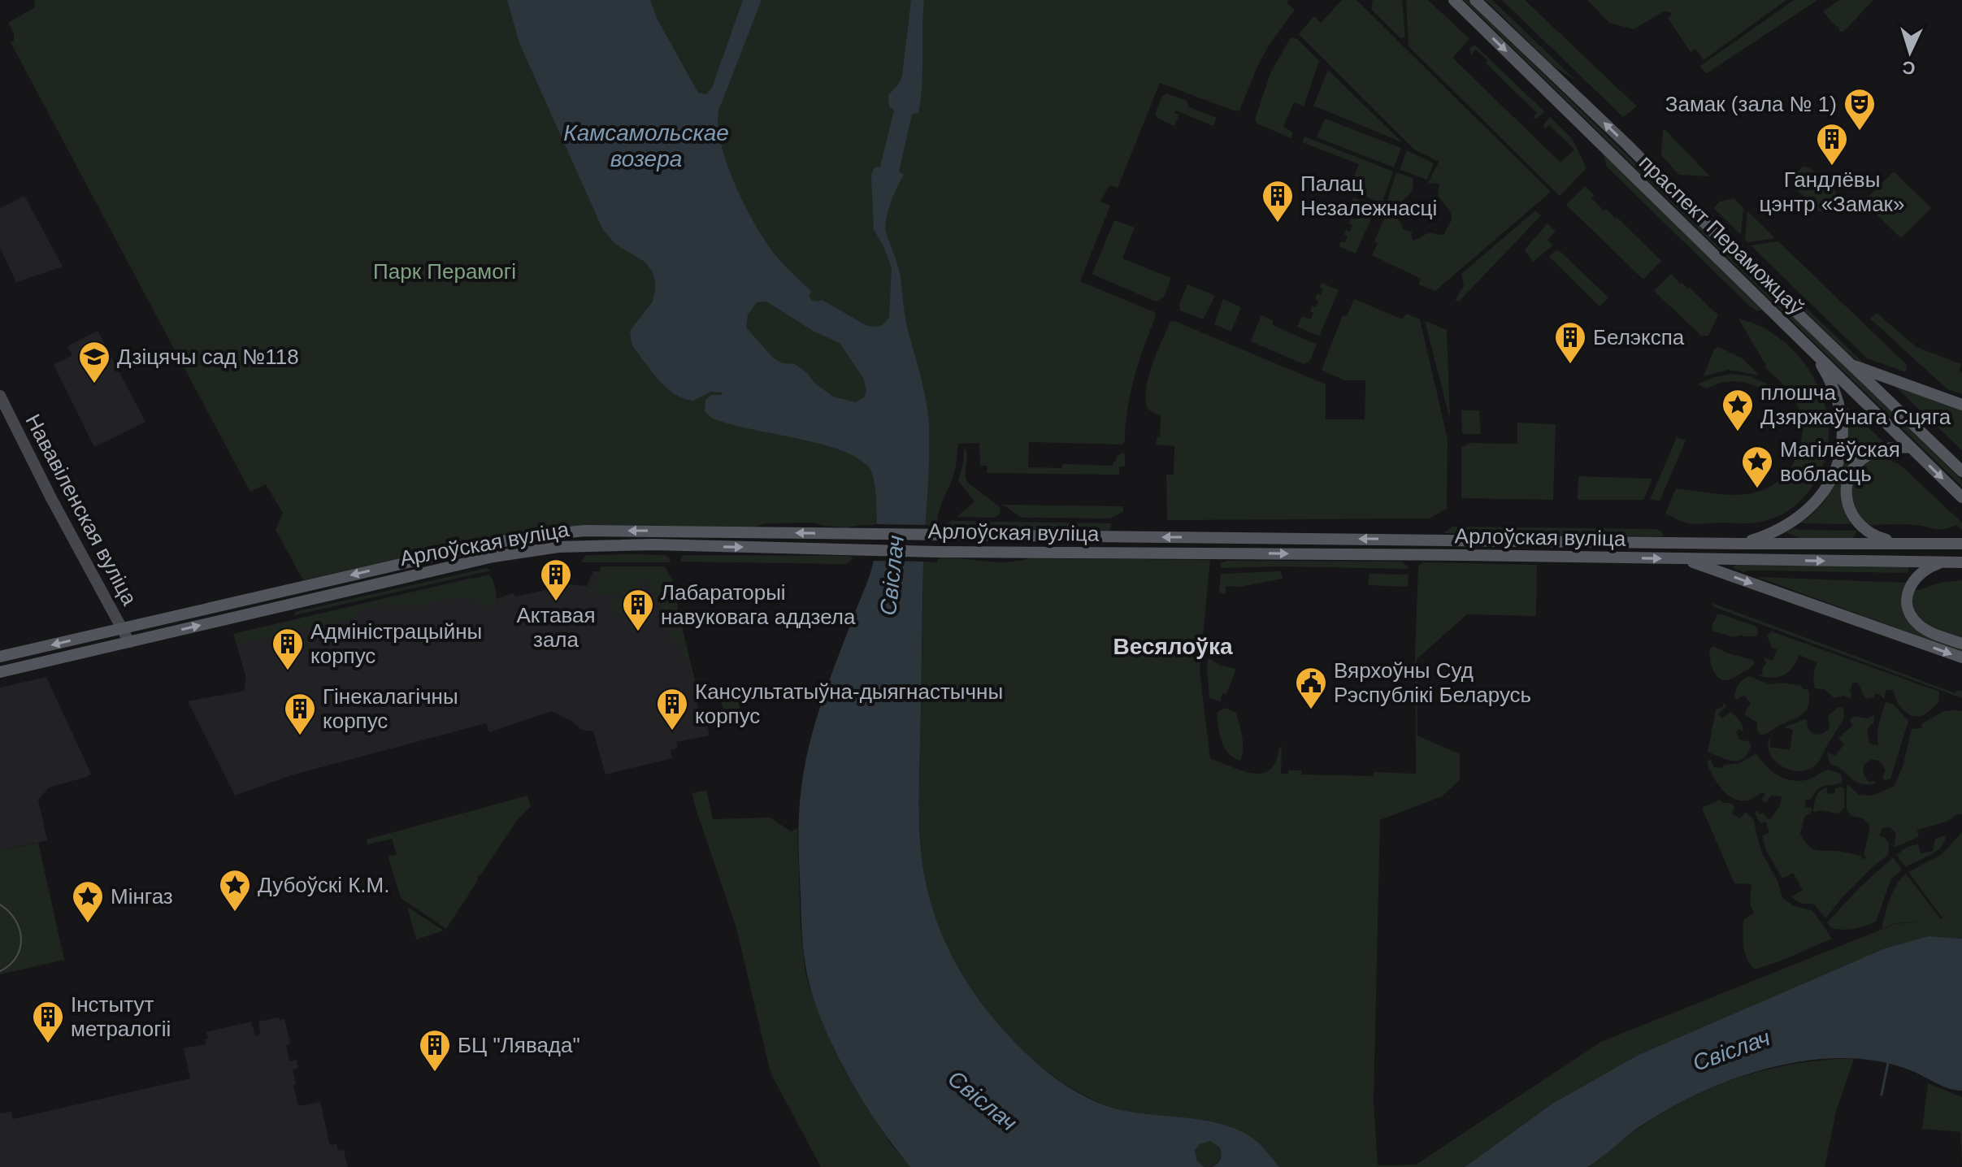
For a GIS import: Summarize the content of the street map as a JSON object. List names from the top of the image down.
{
  "streets": {
    "main road": ["праспект Пераможцаў", "Нававіленская вуліца", "Арлоўская вуліца"]
  },
  "crossings": [
    ["Нававіленская вуліца", "Арлоўская вуліца"]
  ],
  "districts": ["Весялоўка"],
  "water": ["Камсамольскае возера", "Свіслач"],
  "parks": ["Парк Перамогі"],
  "places": {
    "theatre": ["Замак (зала № 1)"],
    "building": [
      "Гандлёвы цэнтр «Замак»",
      "Палац Незалежнасці",
      "Белэкспа",
      "Актавая зала",
      "Лабараторыі навуковага аддзела",
      "Адміністрацыйны корпус",
      "Кансультатыўна-дыягнастычны корпус",
      "Гінекалагічны корпус",
      "Інстытут метралогіі",
      "БЦ \"Лявада\""
    ],
    "school or university": ["Дзіцячы сад №118"],
    "place": [
      "плошча Дзяржаўнага Сцяга",
      "Магілёўская вобласць",
      "Дубоўскі К.М.",
      "Мінгаз"
    ],
    "public building": ["Вярхоўны Суд Рэспублікі Беларусь"]
  },
  "north": "bottom"
}
